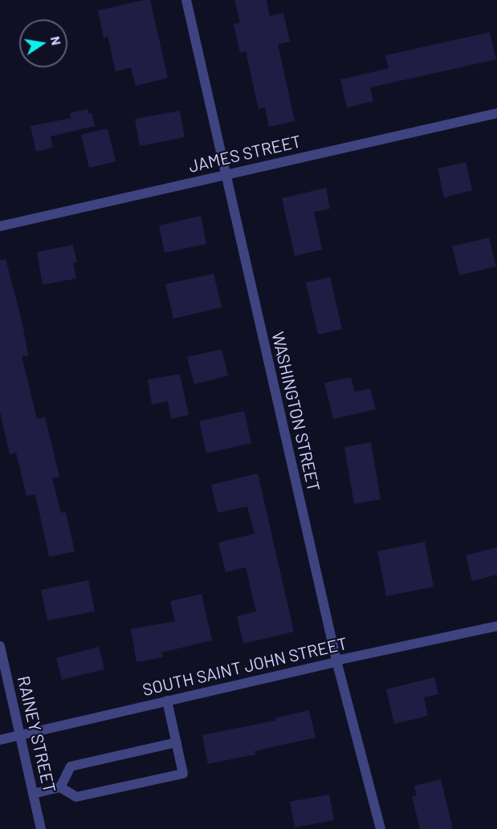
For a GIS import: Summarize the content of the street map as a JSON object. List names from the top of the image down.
{
  "streets": {
    "street": [
      "JAMES STREET",
      "WASHINGTON STREET",
      "SOUTH SAINT JOHN STREET",
      "RAINEY STREET"
    ]
  },
  "crossings": [
    ["JAMES STREET", "WASHINGTON STREET"],
    ["WASHINGTON STREET", "SOUTH SAINT JOHN STREET"],
    ["SOUTH SAINT JOHN STREET", "RAINEY STREET"]
  ],
  "north": "right"
}
